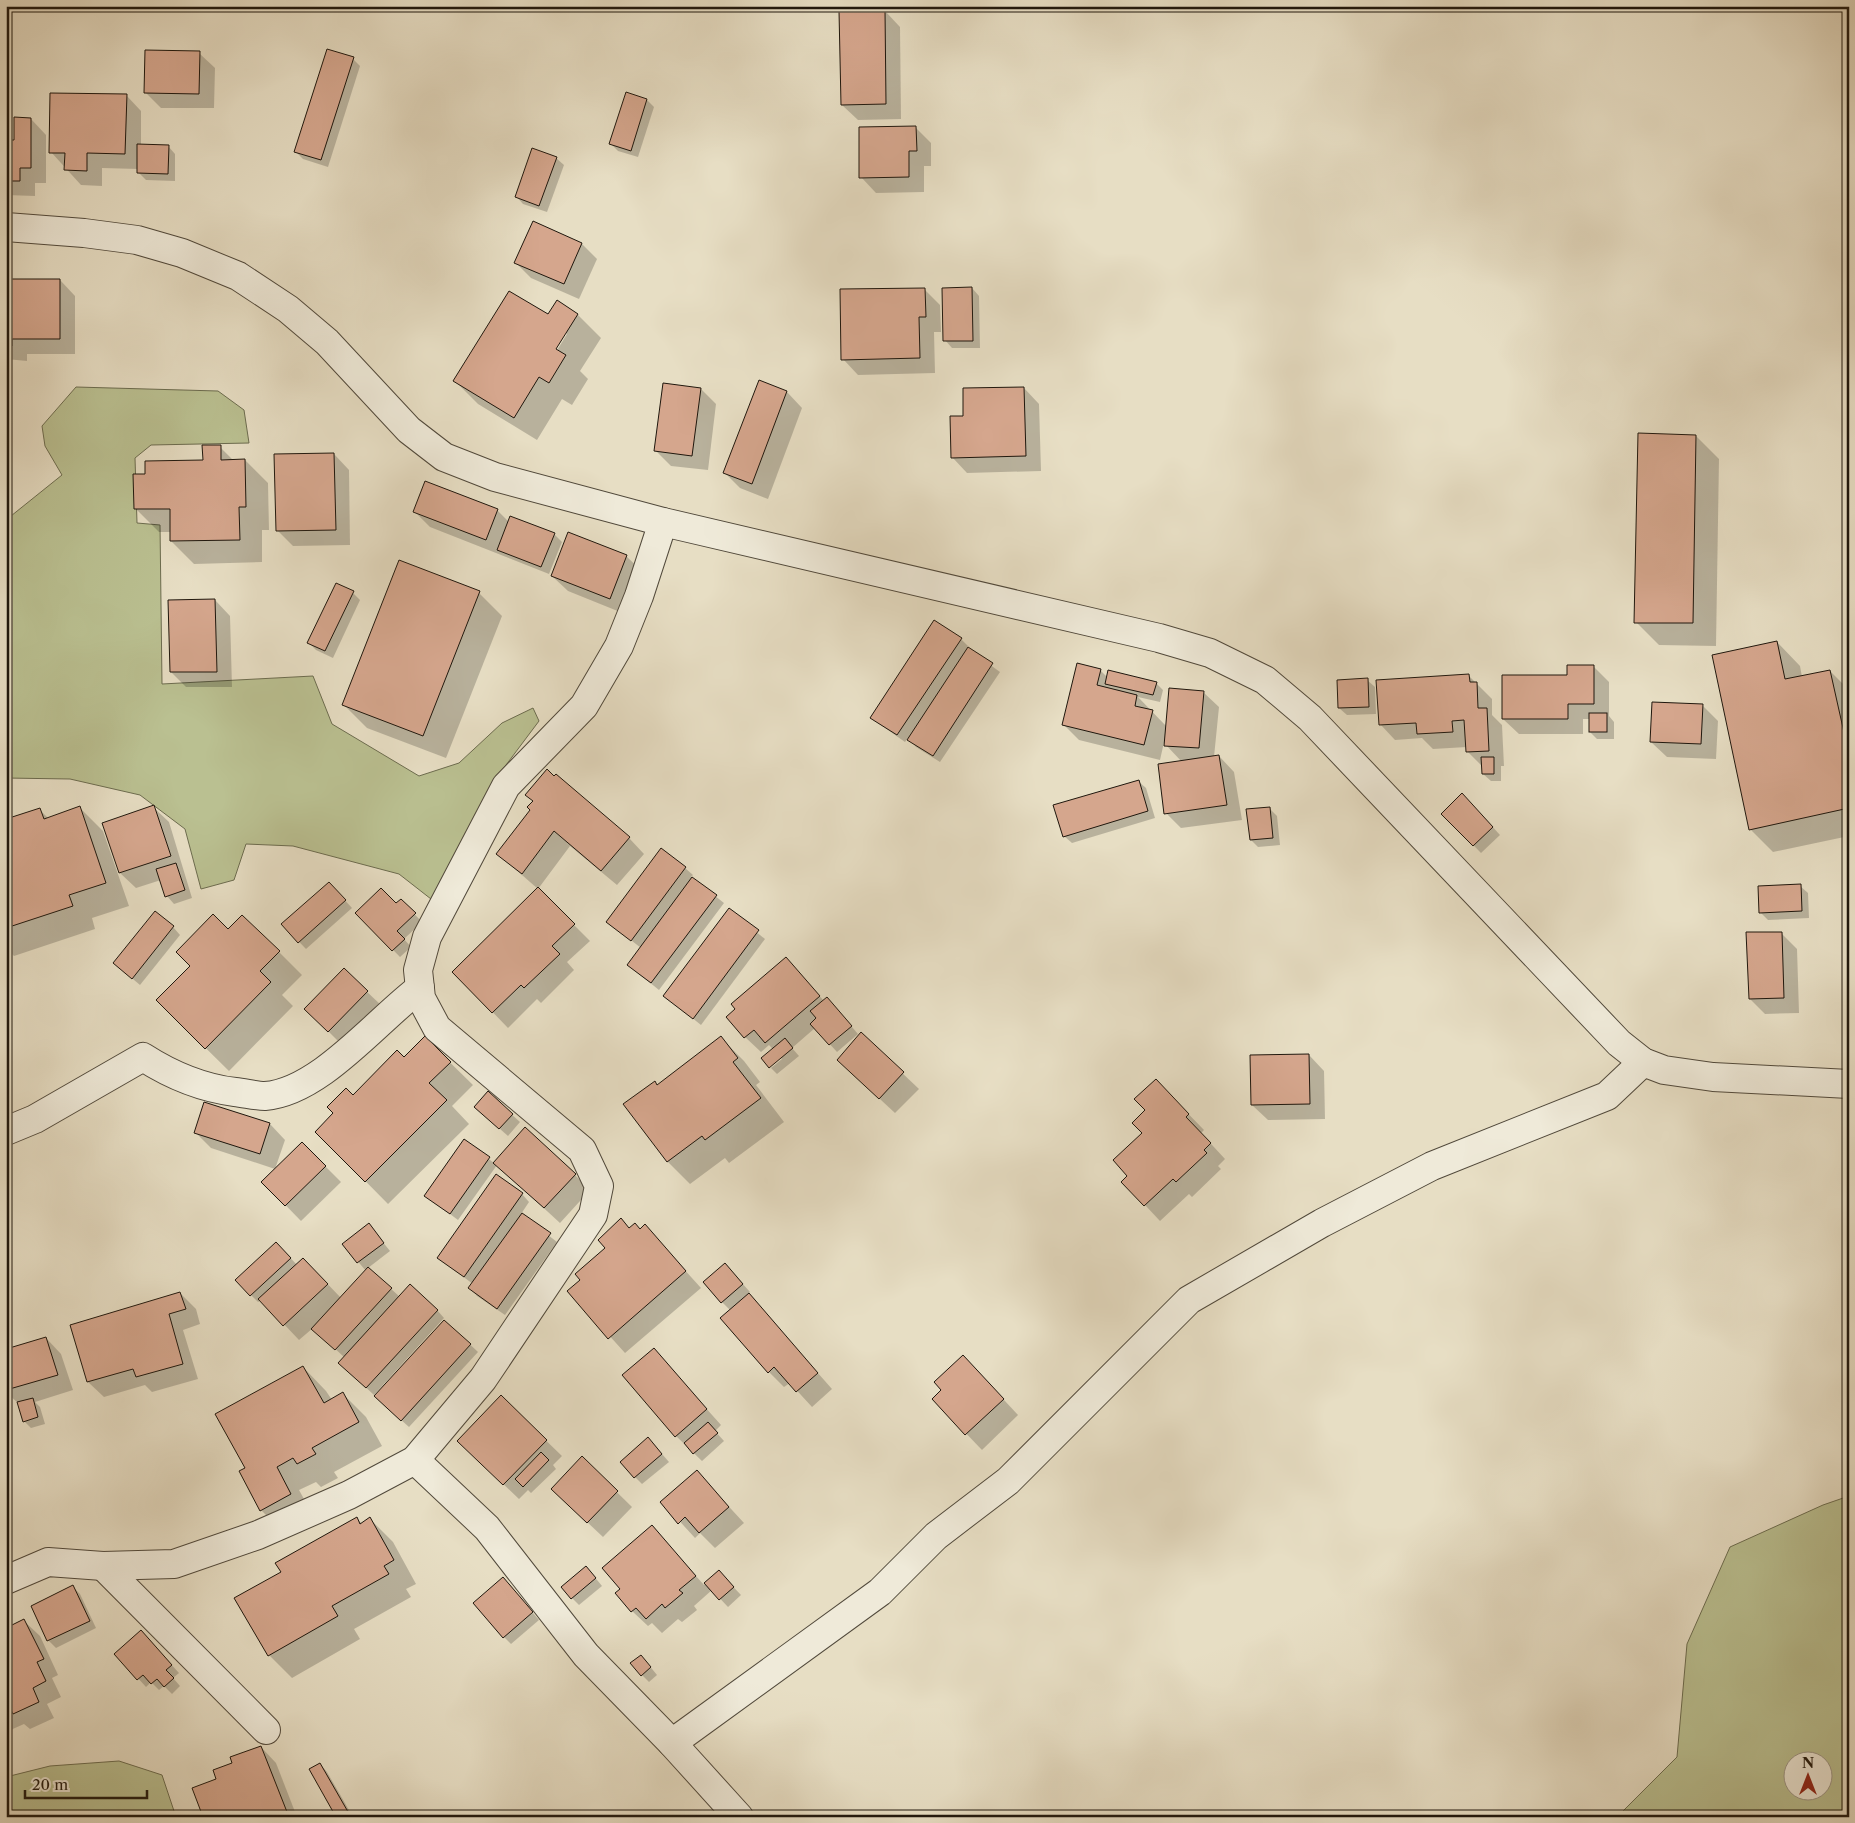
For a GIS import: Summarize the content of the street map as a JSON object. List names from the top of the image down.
{
  "scale_bar": "20 m",
  "north": "top"
}
